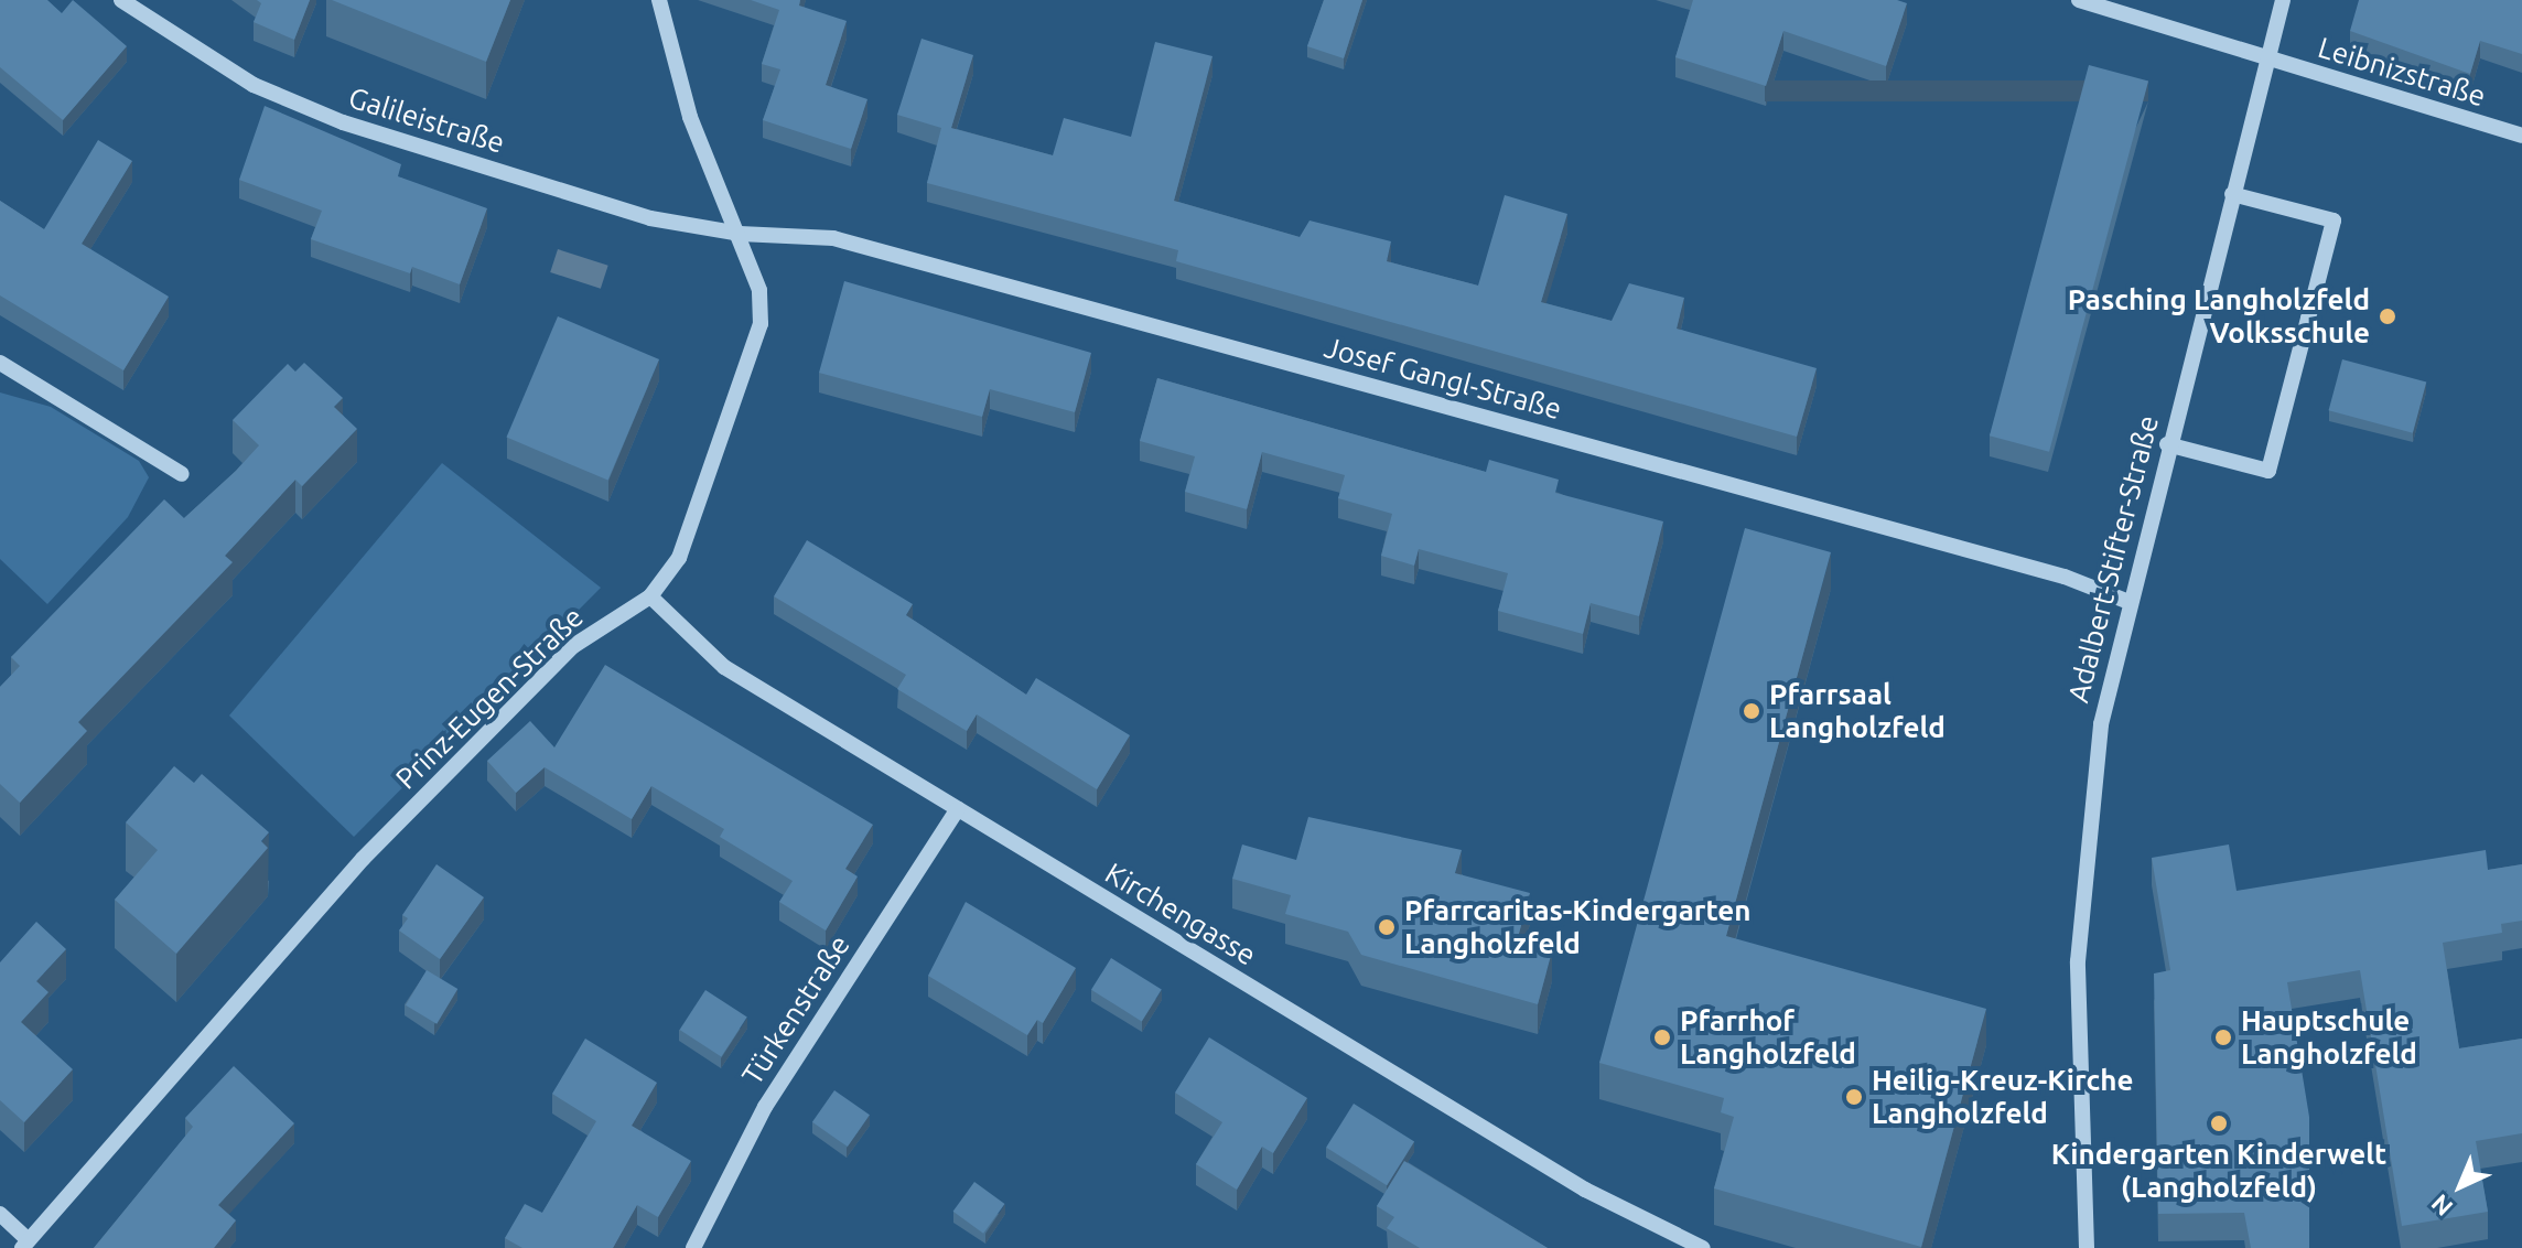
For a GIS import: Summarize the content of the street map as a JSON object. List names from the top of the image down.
{
  "streets": {
    "street": [
      "Leibnizstraße",
      "Galileistraße",
      "Josef Gangl-Straße",
      "Adalbert-Stifter-Straße",
      "Prinz-Eugen-Straße",
      "Kirchengasse",
      "Türkenstraße"
    ]
  },
  "crossings": [
    ["Leibnizstraße", "Adalbert-Stifter-Straße"],
    ["Galileistraße", "Josef Gangl-Straße"],
    ["Galileistraße", "Prinz-Eugen-Straße"],
    ["Josef Gangl-Straße", "Adalbert-Stifter-Straße"],
    ["Josef Gangl-Straße", "Prinz-Eugen-Straße"],
    ["Prinz-Eugen-Straße", "Kirchengasse"],
    ["Kirchengasse", "Türkenstraße"]
  ],
  "places": [
    "Pasching Langholzfeld Volksschule",
    "Pfarrsaal Langholzfeld",
    "Pfarrcaritas-Kindergarten Langholzfeld",
    "Pfarrhof Langholzfeld",
    "Hauptschule Langholzfeld",
    "Heilig-Kreuz-Kirche Langholzfeld",
    "Kindergarten Kinderwelt (Langholzfeld)"
  ],
  "north": "bottom left"
}
